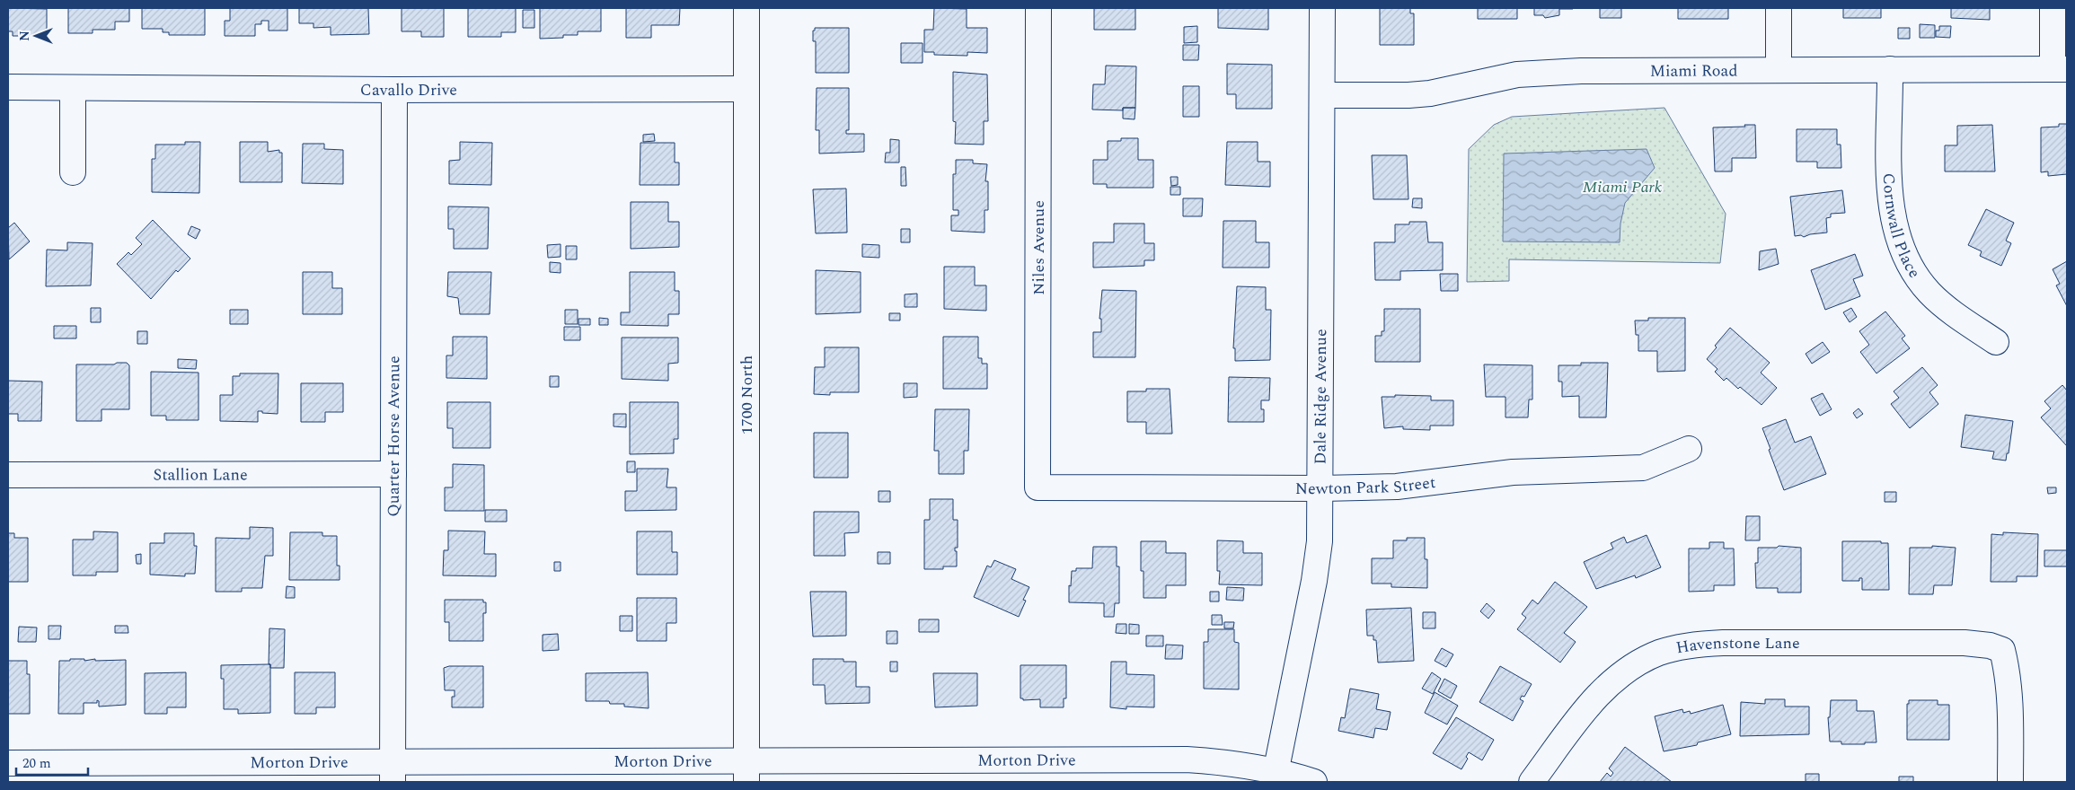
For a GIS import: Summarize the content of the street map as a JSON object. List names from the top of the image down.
{
  "streets": {
    "street": [
      "Miami Road",
      "Cavallo Drive",
      "Cornwall Place",
      "Niles Avenue",
      "1700 North",
      "Dale Ridge Avenue",
      "Quarter Horse Avenue",
      "Stallion Lane",
      "Newton Park Street",
      "Havenstone Lane",
      "Morton Drive"
    ]
  },
  "crossings": [
    ["Miami Road", "Cornwall Place"],
    ["Miami Road", "Dale Ridge Avenue"],
    ["Cavallo Drive", "1700 North"],
    ["Cavallo Drive", "Quarter Horse Avenue"],
    ["Niles Avenue", "Newton Park Street"],
    ["1700 North", "Morton Drive"],
    ["Dale Ridge Avenue", "Newton Park Street"],
    ["Dale Ridge Avenue", "Morton Drive"],
    ["Quarter Horse Avenue", "Stallion Lane"],
    ["Quarter Horse Avenue", "Morton Drive"]
  ],
  "parks": ["Miami Park"],
  "scale_bar": "20 m",
  "north": "left"
}
